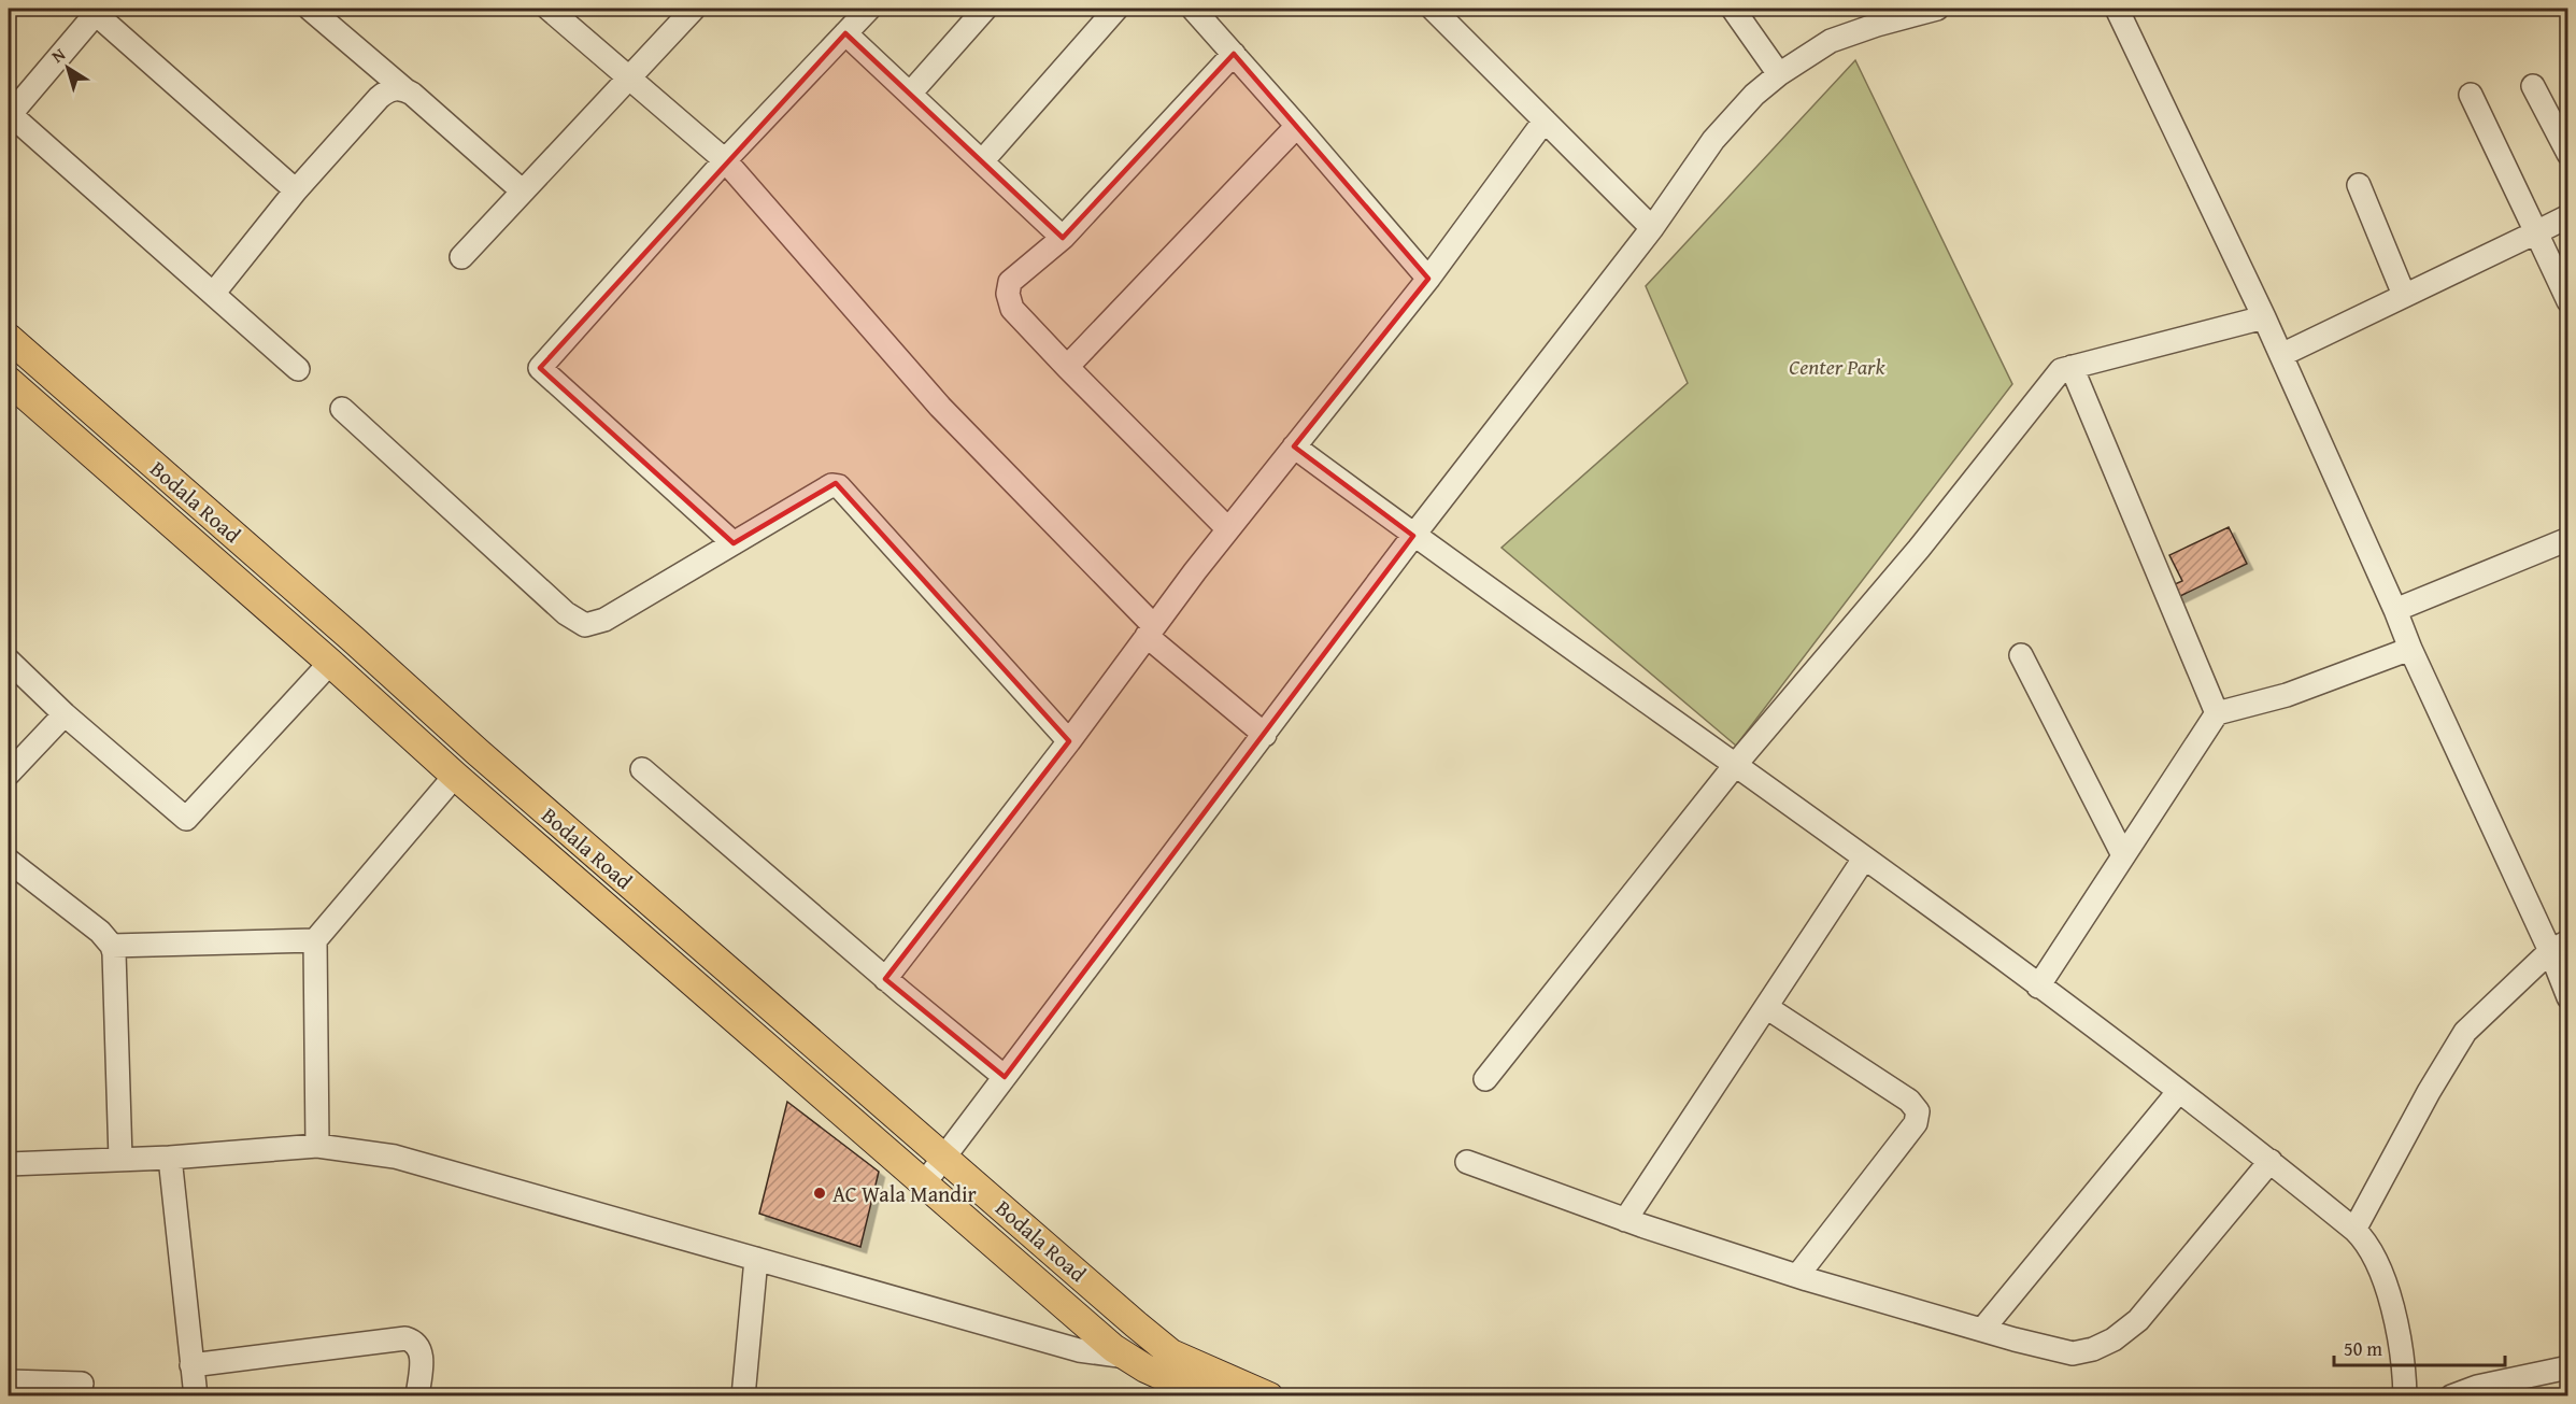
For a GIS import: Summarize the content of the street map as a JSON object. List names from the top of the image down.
{
  "streets": {
    "main road": ["Bodala Road"]
  },
  "parks": ["Center Park"],
  "places": ["AC Wala Mandir"],
  "scale_bar": "50 m",
  "north": "top left"
}
